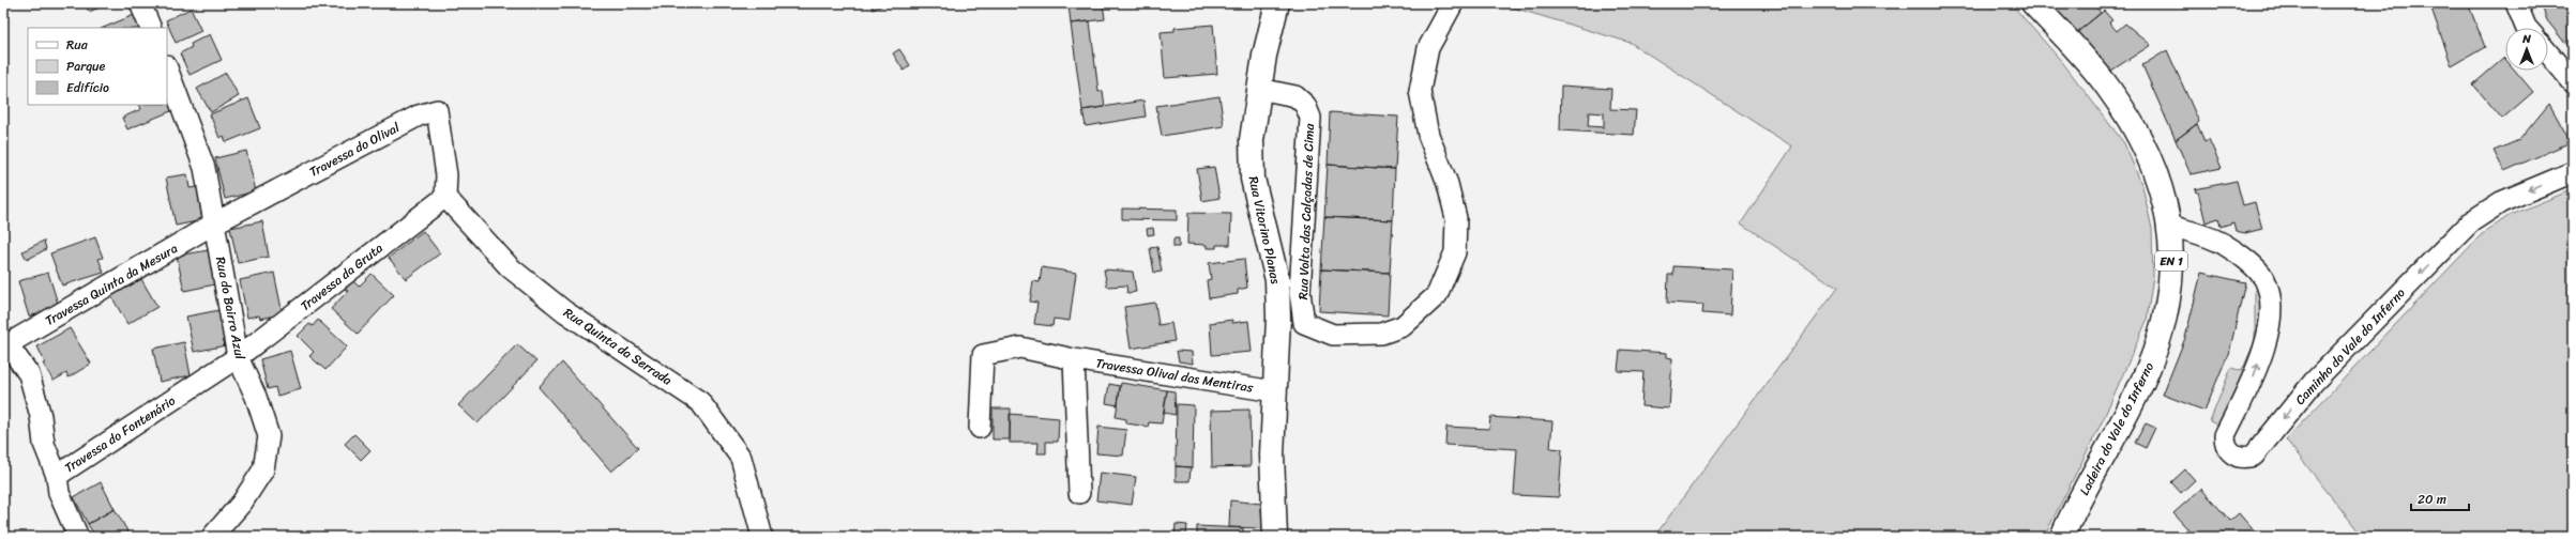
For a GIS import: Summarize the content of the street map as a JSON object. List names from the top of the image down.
{
  "streets": {
    "main road": ["Rua Vitorino Planas", "EN 1", "Ladeira do Vale do Inferno"],
    "street": [
      "Travessa do Olival",
      "Rua Volta das Calçadas de Cima",
      "Travessa da Gruta",
      "Travessa Quinta da Mesura",
      "Rua do Bairro Azul",
      "Rua Quinta da Serrada",
      "Caminho do Vale do Inferno",
      "Travessa Olival das Mentiras",
      "Travessa do Fontenário"
    ]
  },
  "crossings": [
    ["Travessa do Olival", "Travessa da Gruta"],
    ["Travessa do Olival", "Travessa Quinta da Mesura"],
    ["Travessa do Olival", "Rua do Bairro Azul"],
    ["Travessa do Olival", "Rua Quinta da Serrada"],
    ["Rua Volta das Calçadas de Cima", "Rua Vitorino Planas"],
    ["Rua Vitorino Planas", "Travessa Olival das Mentiras"],
    ["Travessa da Gruta", "Rua do Bairro Azul"],
    ["Travessa da Gruta", "Rua Quinta da Serrada"],
    ["Travessa da Gruta", "Travessa do Fontenário"],
    ["Travessa Quinta da Mesura", "Rua do Bairro Azul"],
    ["Travessa Quinta da Mesura", "Travessa do Fontenário"],
    ["Rua do Bairro Azul", "Travessa do Fontenário"],
    ["Caminho do Vale do Inferno", "Ladeira do Vale do Inferno"]
  ],
  "legend": ["Rua", "Parque", "Edifício"],
  "scale_bar": "20 m",
  "north": "top"
}
